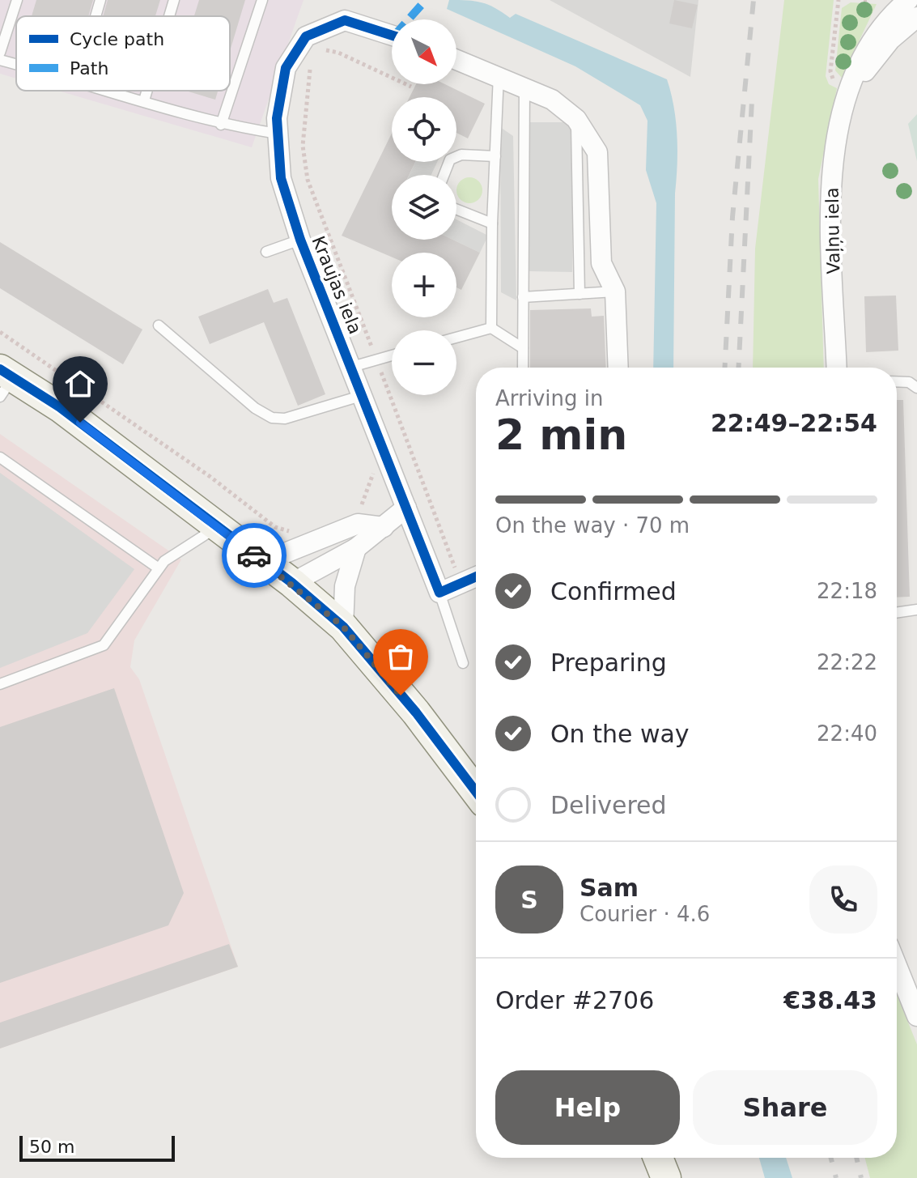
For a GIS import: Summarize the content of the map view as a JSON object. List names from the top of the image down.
{
  "streets": {
    "street": ["Vaļņu iela", "Kraujas iela"]
  },
  "legend": ["Cycle path", "Path"],
  "scale_bar": "50 m",
  "north": "bottom right",
  "page": {
    "map_buttons": ["+", "−"],
    "heading": ["2 min", "Arriving in", "22:49–22:54"],
    "panel": [
      "Sam",
      "Courier · 4.6",
      "Order #2706",
      "€38.43"
    ],
    "bar": "On the way · 70 m",
    "list": [
      ["Confirmed", "22:18"],
      ["Preparing", "22:22"],
      ["On the way", "22:40"],
      "Delivered"
    ],
    "round": "S",
    "buttons": ["Help", "Share"],
    "scale": "50 m"
  }
}
